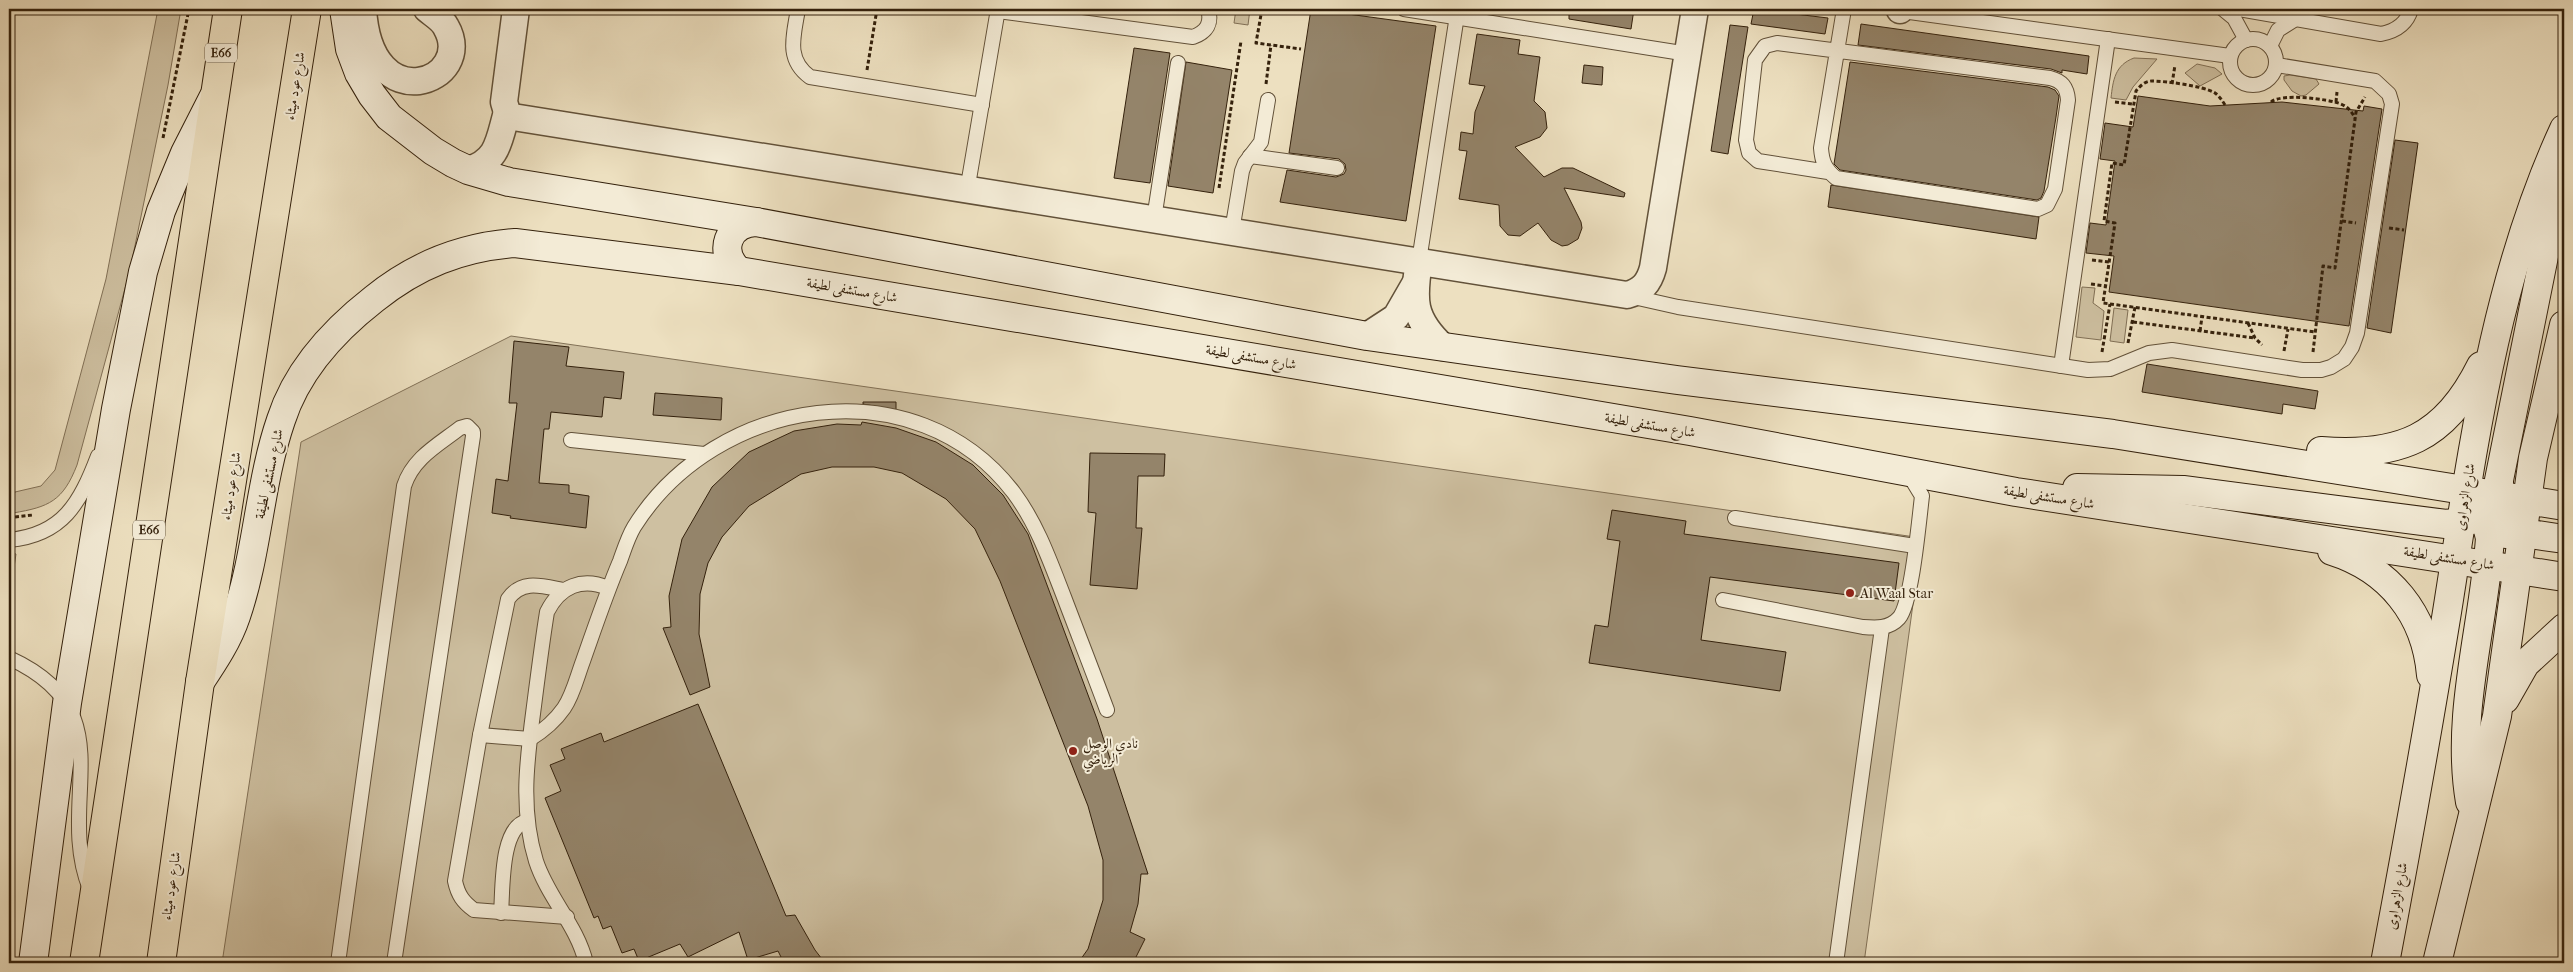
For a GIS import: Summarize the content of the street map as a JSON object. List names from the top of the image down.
{
  "streets": {
    "highway": ["E66", "شارع عود ميثاء"],
    "main road": ["شارع مستشفى لطيفة", "شارع الزهراوى"]
  },
  "crossings": [
    ["شارع عود ميثاء", "شارع مستشفى لطيفة"],
    ["شارع مستشفى لطيفة", "شارع الزهراوى"]
  ],
  "places": ["Al Waal Star", "نادي الوصل الرياضي"]
}
